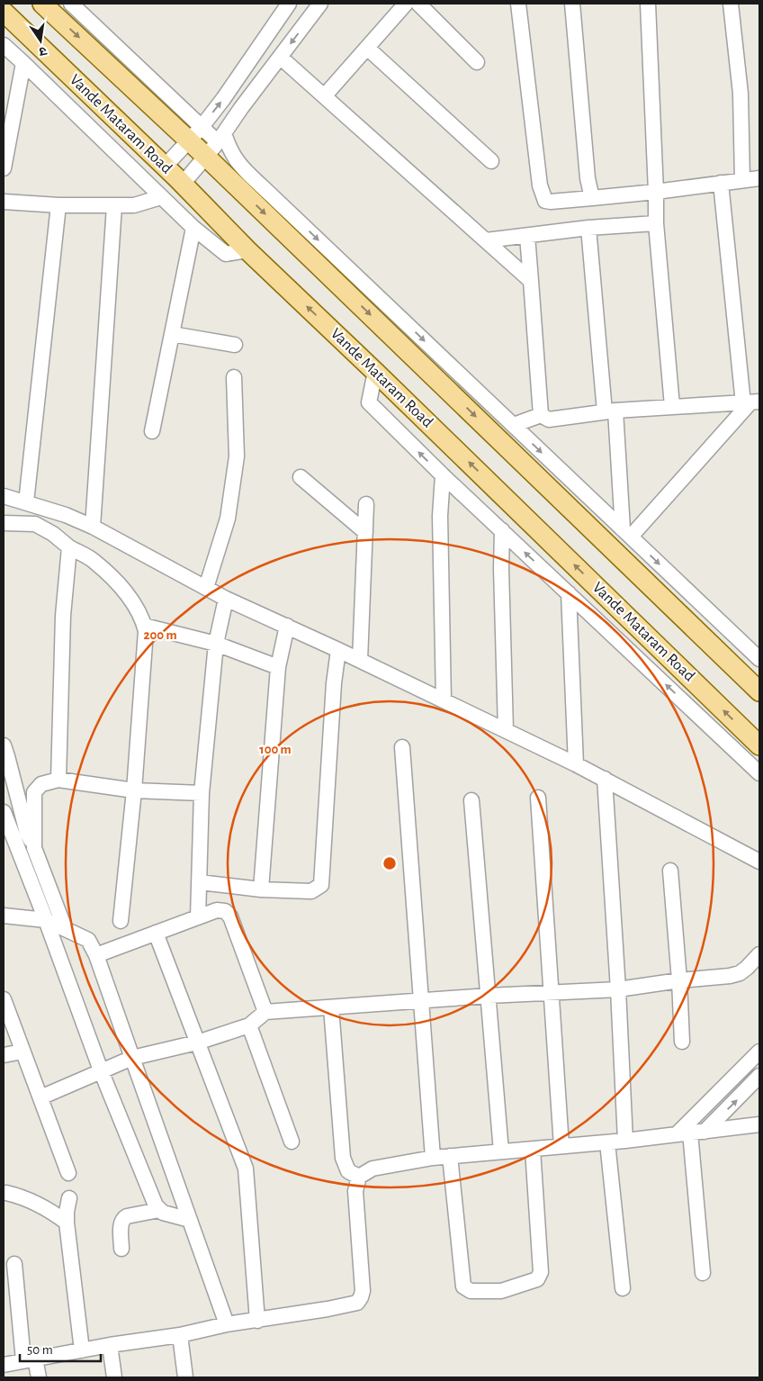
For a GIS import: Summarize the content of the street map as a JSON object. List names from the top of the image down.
{
  "streets": {
    "main road": ["Vande Mataram Road"]
  },
  "scale_bar": "50 m",
  "north": "bottom",
  "rings": ["200 m", "100 m"]
}
